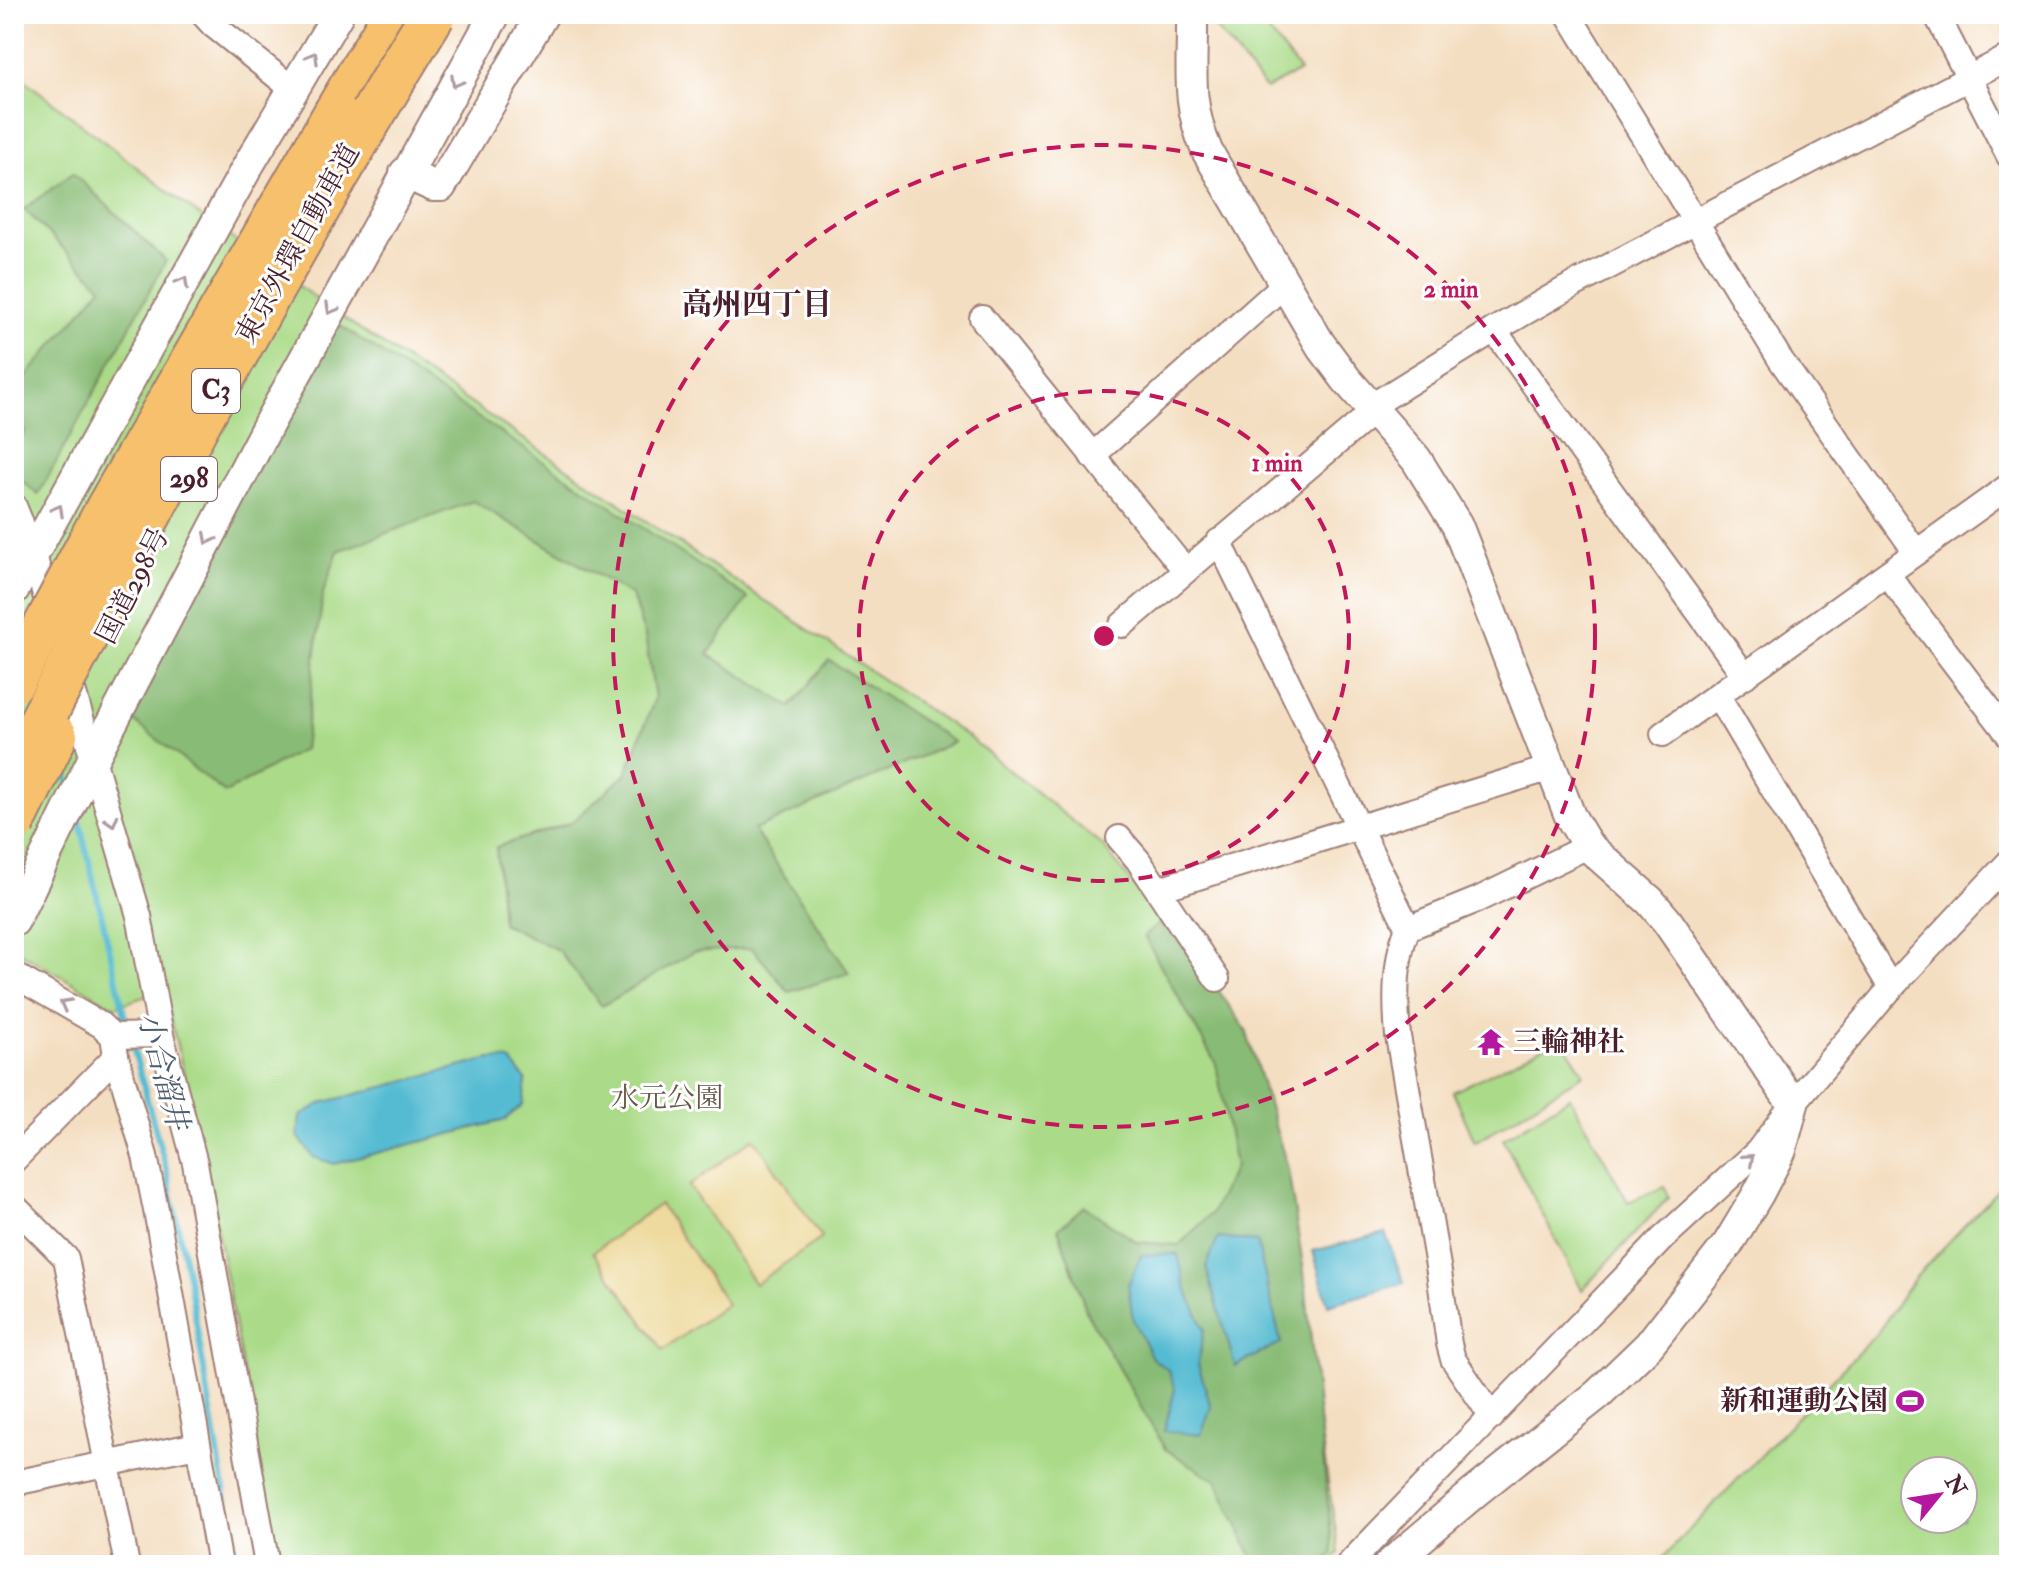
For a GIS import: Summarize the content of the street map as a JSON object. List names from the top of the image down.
{
  "streets": {
    "highway": [
      "東京外環自動車道",
      "C3",
      "298",
      "国道298号"
    ]
  },
  "districts": ["高州四丁目"],
  "water": ["小合溜井"],
  "parks": ["水元公園"],
  "places": {
    "temple": ["三輪神社"],
    "sports": ["新和運動公園"]
  },
  "north": "top right",
  "rings": ["2 min", "1 min"]
}
